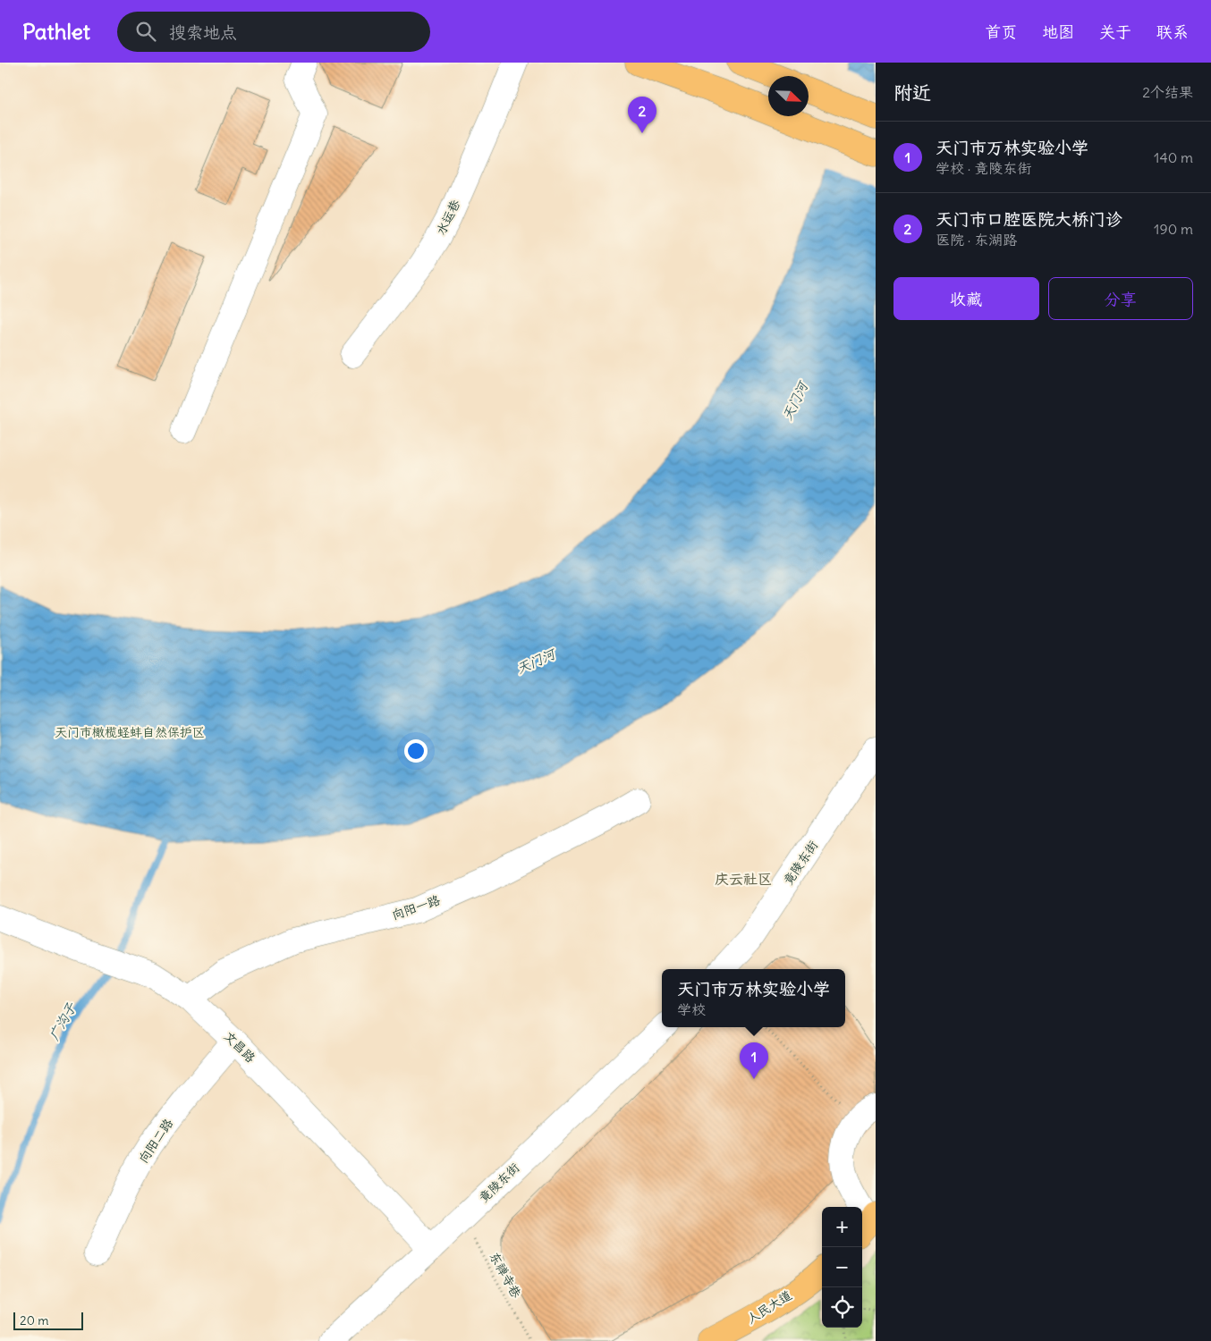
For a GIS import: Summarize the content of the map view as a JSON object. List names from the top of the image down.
{
  "streets": {
    "main road": ["人民大道"],
    "street": [
      "水运巷",
      "竟陵东街",
      "向阳一路",
      "文昌路",
      "向阳二路"
    ],
    "path": ["东禅寺巷"]
  },
  "crossings": [
    ["竟陵东街", "文昌路"],
    ["竟陵东街", "东禅寺巷"],
    ["向阳一路", "文昌路"],
    ["文昌路", "向阳二路"]
  ],
  "districts": ["庆云社区"],
  "water": ["天门河", "广沟子"],
  "parks": ["天门市橄榄蛏蚌自然保护区"],
  "scale_bar": "20 m",
  "north": "bottom right",
  "page": {
    "header": "Pathlet",
    "search": "搜索地点",
    "nav": [
      "首页",
      "地图",
      "关于",
      "联系"
    ],
    "heading": ["附近", "2个结果"],
    "pins": ["2", "1"],
    "list": [
      {
        "mark": "1",
        "name": "天门市万林实验小学",
        "note": "学校 · 竟陵东街",
        "value": "140 m"
      },
      {
        "mark": "2",
        "name": "天门市口腔医院大桥门诊",
        "note": "医院 · 东湖路",
        "value": "190 m"
      }
    ],
    "buttons": ["收藏", "分享"],
    "popup": ["天门市万林实验小学", "学校"],
    "map_buttons": ["+", "−"],
    "scale": "20 m"
  }
}
